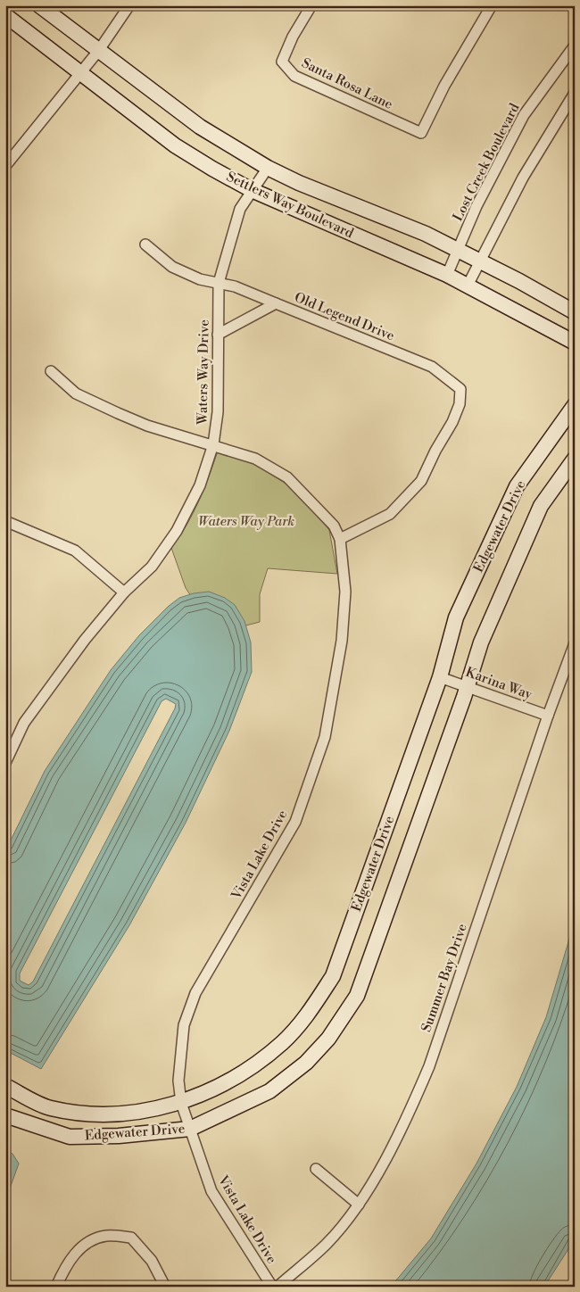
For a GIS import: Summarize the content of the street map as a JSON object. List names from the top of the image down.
{
  "streets": {
    "street": [
      "Santa Rosa Lane",
      "Lost Creek Boulevard",
      "Settlers Way Boulevard",
      "Old Legend Drive",
      "Waters Way Drive",
      "Edgewater Drive",
      "Karina Way",
      "Vista Lake Drive",
      "Summer Bay Drive"
    ]
  },
  "crossings": [
    ["Lost Creek Boulevard", "Settlers Way Boulevard"],
    ["Settlers Way Boulevard", "Waters Way Drive"],
    ["Old Legend Drive", "Waters Way Drive"],
    ["Old Legend Drive", "Vista Lake Drive"],
    ["Waters Way Drive", "Vista Lake Drive"],
    ["Edgewater Drive", "Karina Way"],
    ["Edgewater Drive", "Vista Lake Drive"],
    ["Karina Way", "Summer Bay Drive"]
  ],
  "parks": ["Waters Way Park"]
}
